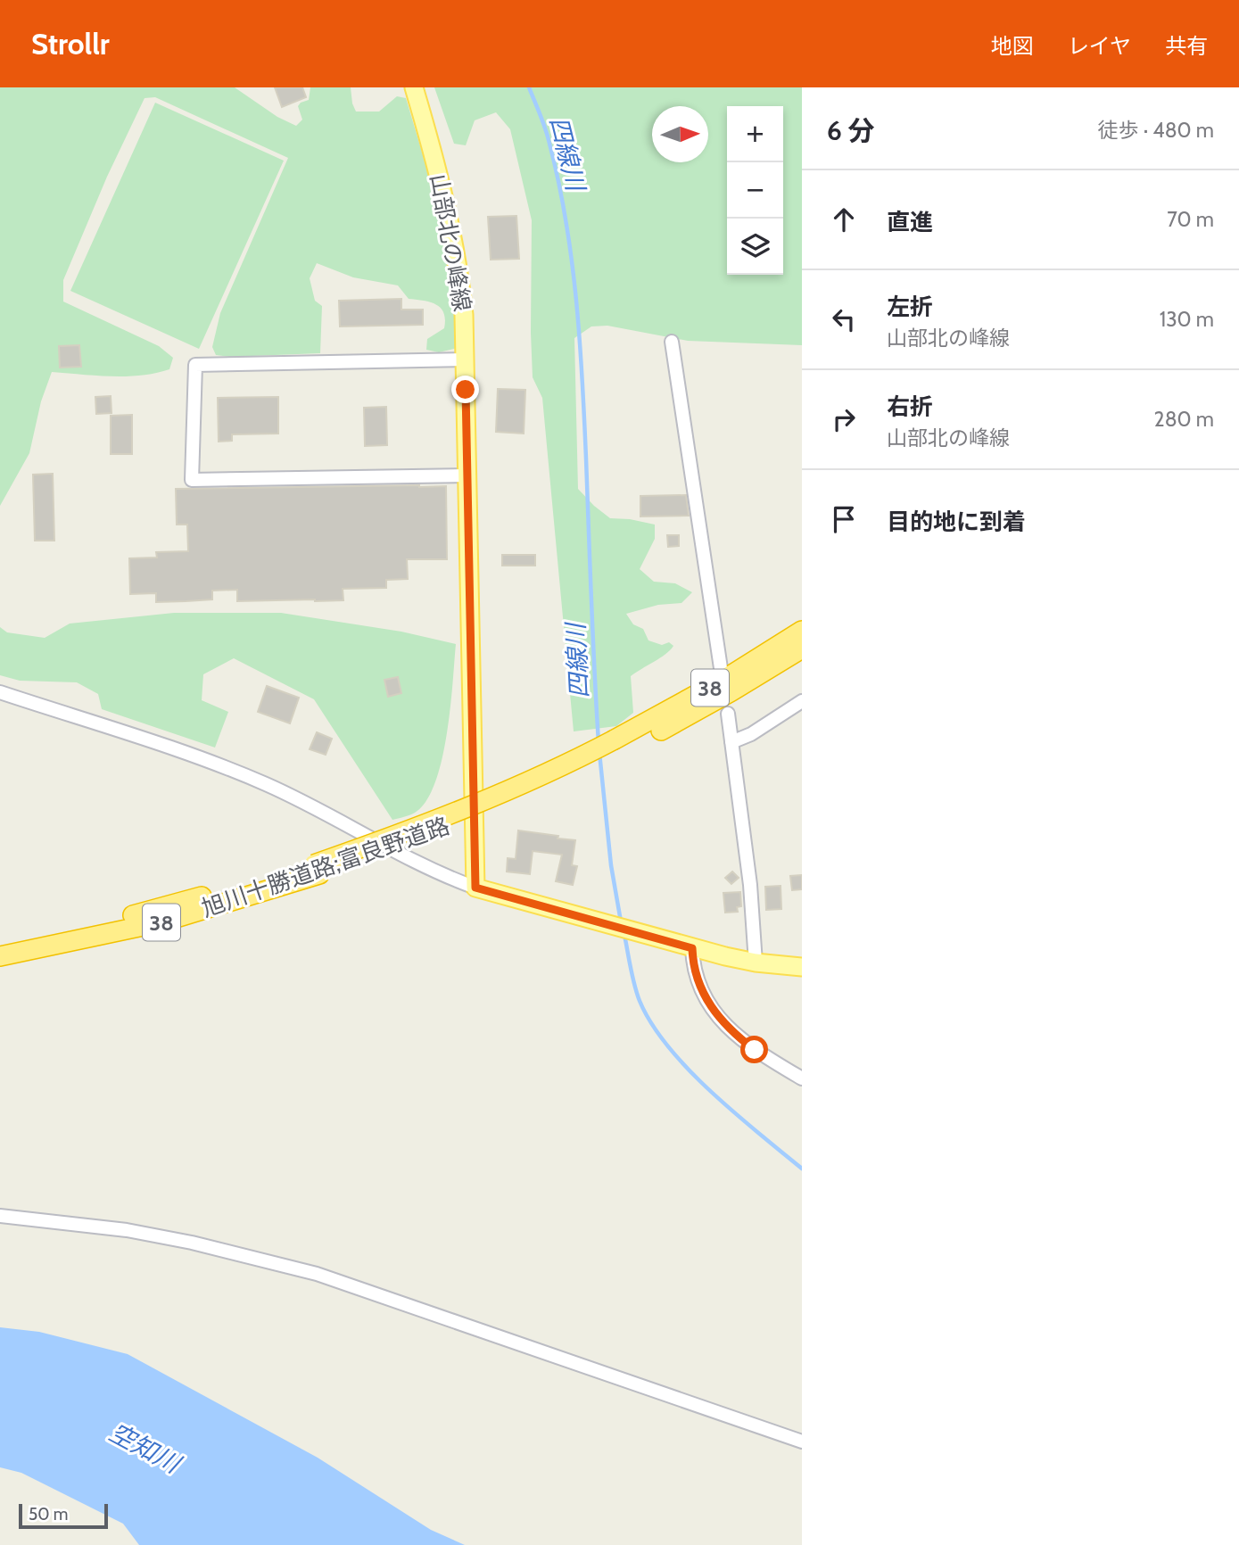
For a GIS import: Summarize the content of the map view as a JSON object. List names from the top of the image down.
{
  "streets": {
    "highway": ["38", "旭川十勝道路;富良野道路"],
    "main road": ["山部北の峰線"]
  },
  "water": ["四線川", "空知川"],
  "scale_bar": "50 m",
  "north": "right",
  "page": {
    "header": "Strollr",
    "nav": ["地図", "レイヤ", "共有"],
    "heading": ["6 分", "徒歩 · 480 m"],
    "map_buttons": ["+", "−"],
    "list": [
      ["直進", "70 m"],
      ["左折", "山部北の峰線", "130 m"],
      ["右折", "山部北の峰線", "280 m"],
      "目的地に到着"
    ],
    "scale": "50 m"
  }
}
